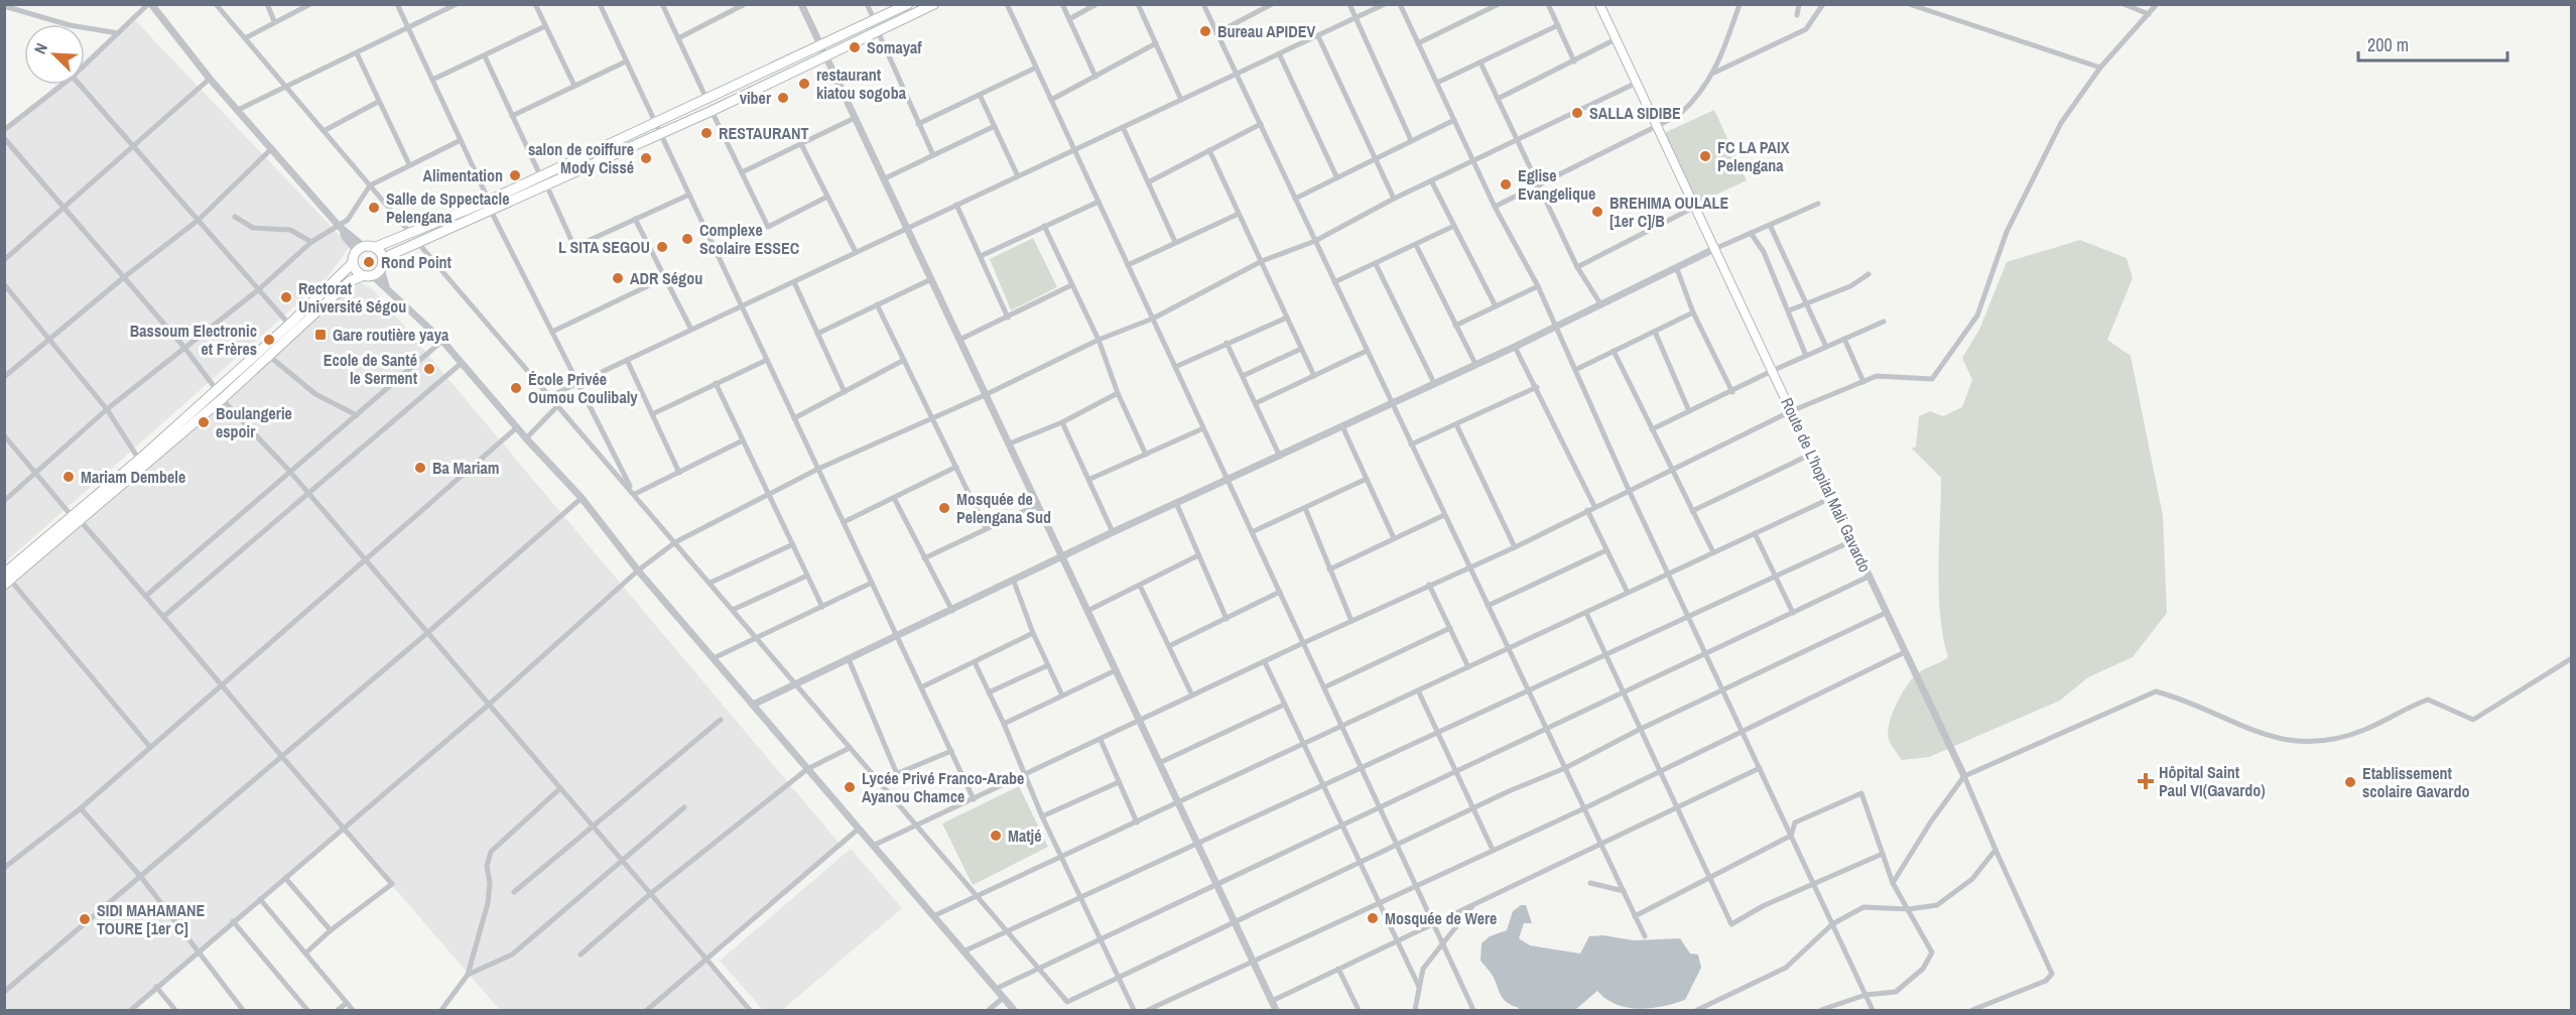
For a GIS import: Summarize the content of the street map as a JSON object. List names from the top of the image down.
{
  "streets": {
    "main road": ["Route de L'hopital Mali Gavardo"]
  },
  "places": {
    "other": [
      "Bureau APIDEV",
      "Somayaf",
      "restaurant kiatou sogoba",
      "viber",
      "SALLA SIDIBE",
      "RESTAURANT",
      "FC LA PAIX Pelengana",
      "salon de coiffure Mody Cissé",
      "Alimentation",
      "Eglise Evangelique",
      "Salle de Sppectacle Pelengana",
      "BREHIMA OULALE [1er C]/B",
      "Complexe Scolaire ESSEC",
      "L SITA SEGOU",
      "Rond Point",
      "ADR Ségou",
      "Rectorat Université Ségou",
      "Bassoum Electronic et Frères",
      "Ecole de Santé le Serment",
      "École Privée Oumou Coulibaly",
      "Boulangerie espoir",
      "Ba Mariam",
      "Mariam Dembele",
      "Mosquée de Pelengana Sud",
      "Etablissement scolaire Gavardo",
      "Lycée Privé Franco-Arabe Ayanou Chamce",
      "Matjé",
      "Mosquée de Were",
      "SIDI MAHAMANE TOURE [1er C]"
    ],
    "transit": ["Gare routière yaya"],
    "health": ["Hôpital Saint Paul VI(Gavardo)"]
  },
  "scale_bar": "200 m",
  "north": "top left"
}
